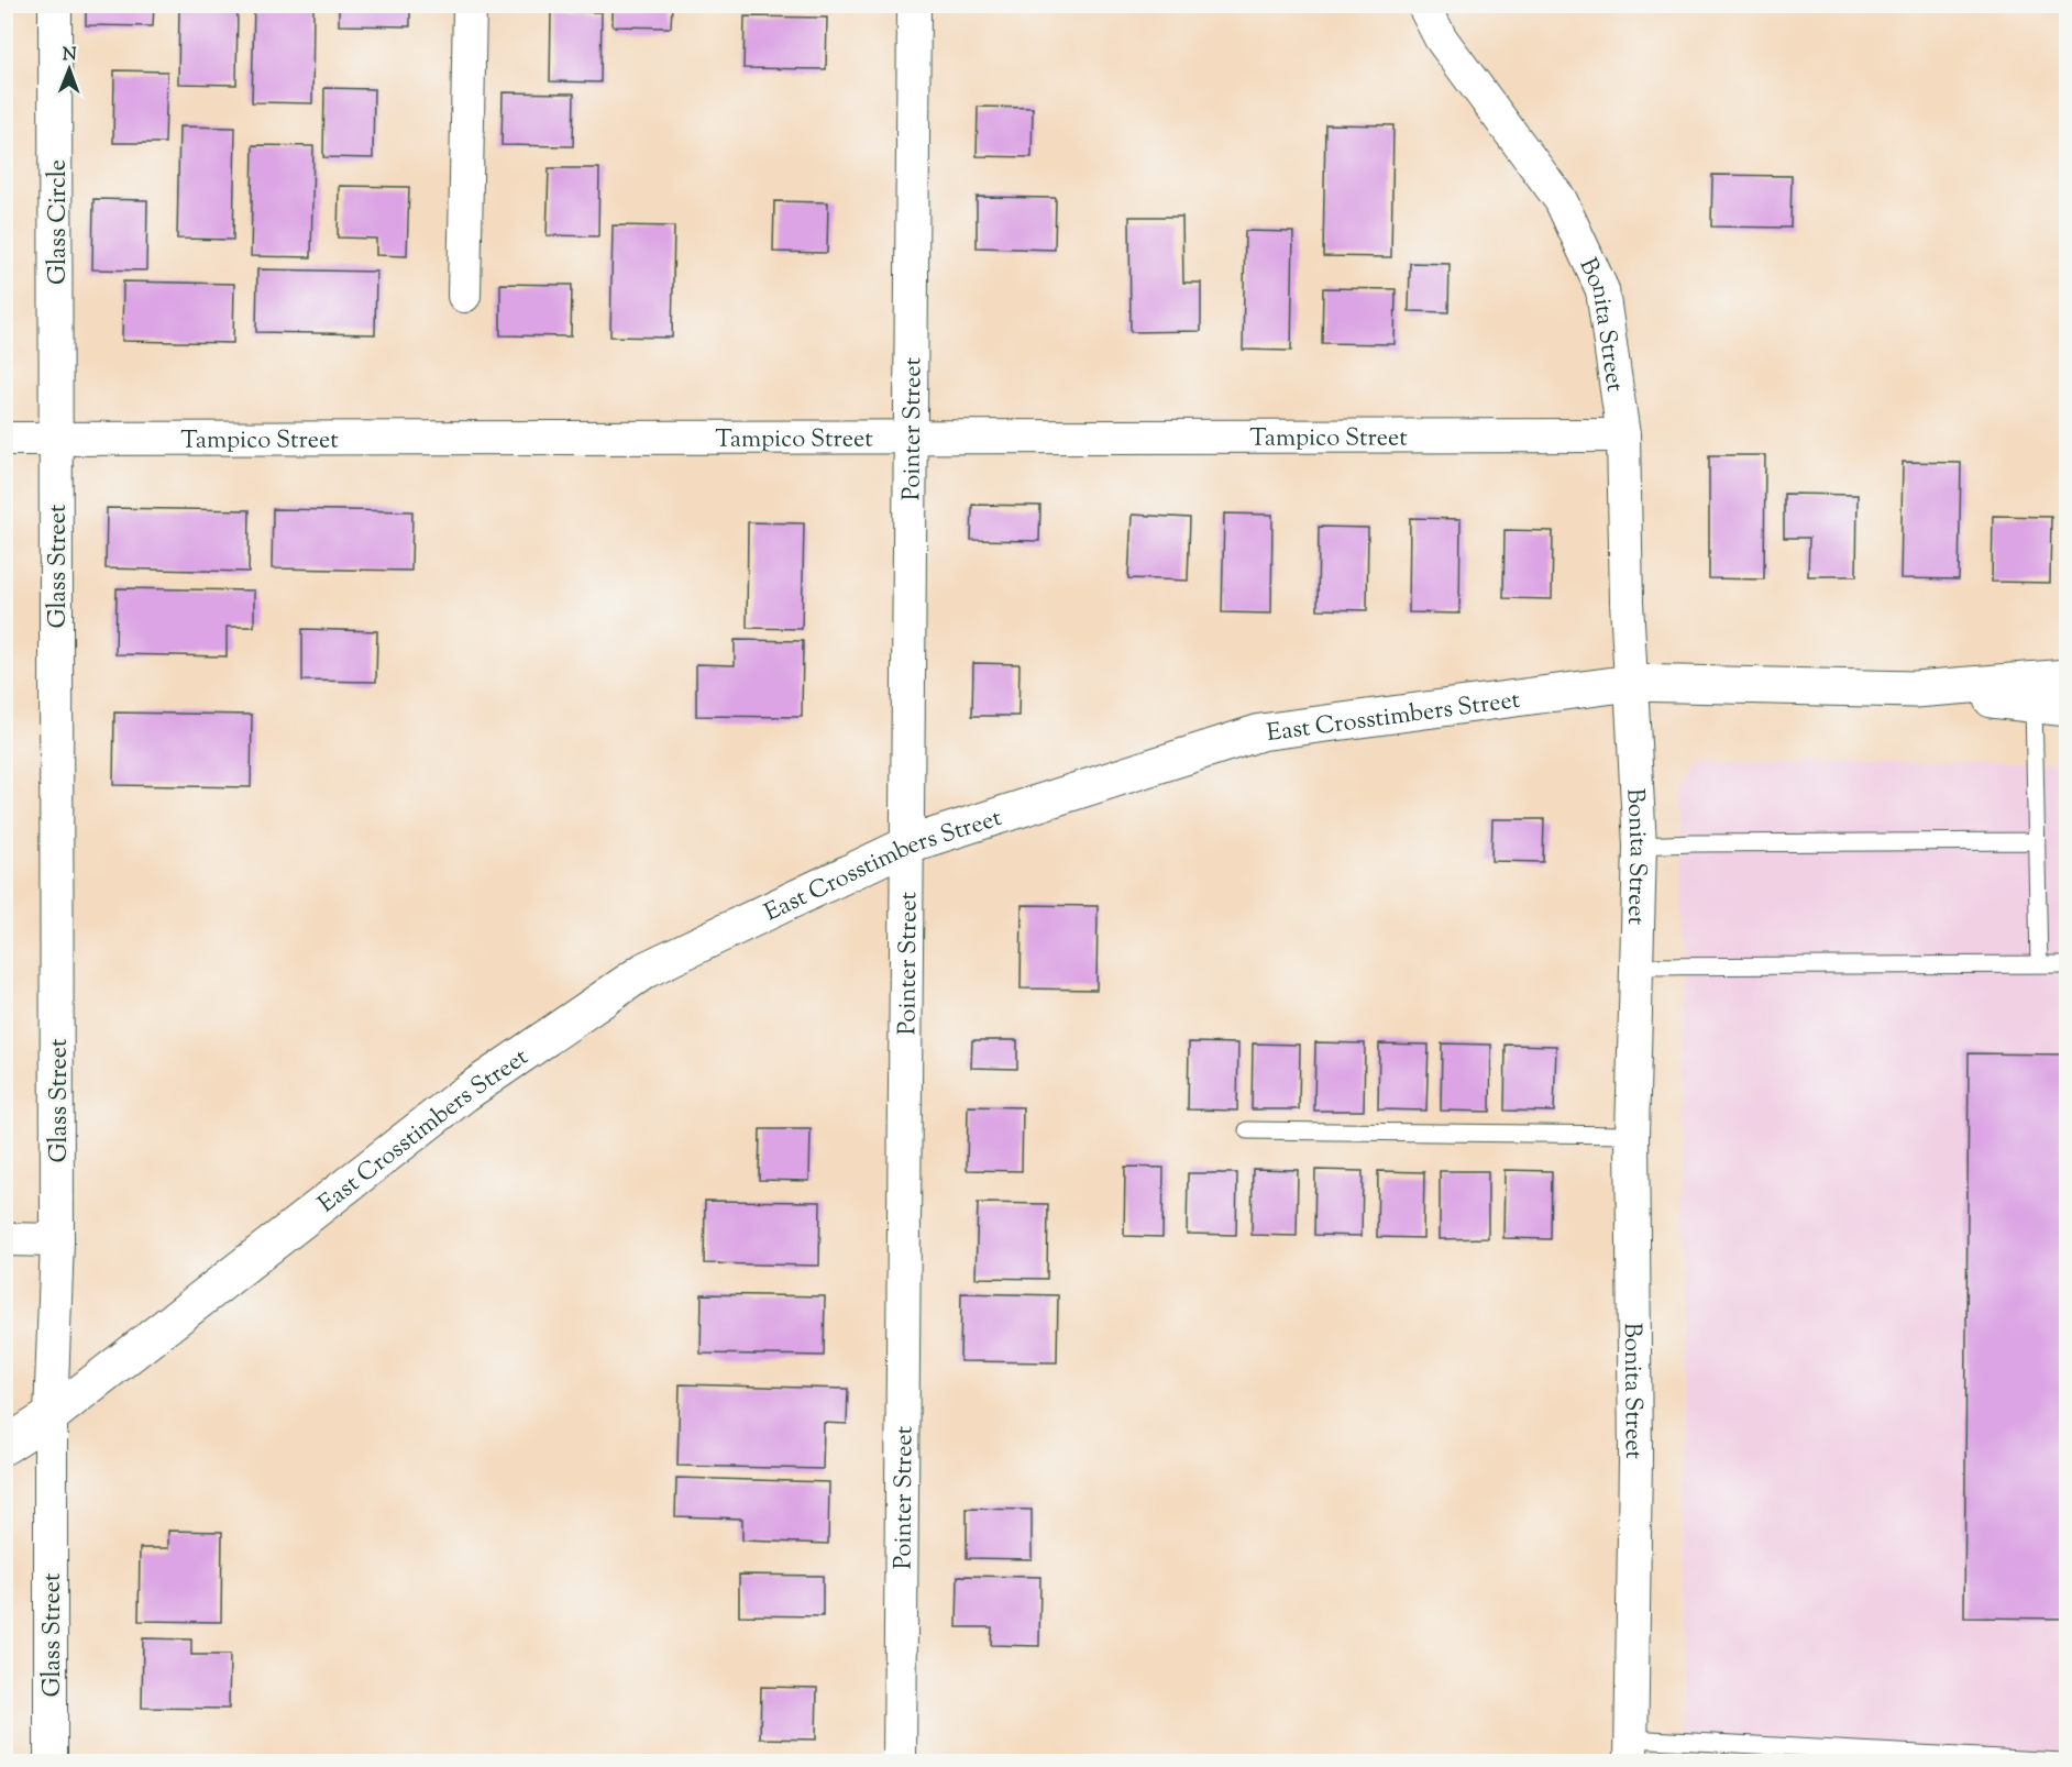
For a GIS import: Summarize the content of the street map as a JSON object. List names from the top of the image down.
{
  "streets": {
    "main road": ["East Crosstimbers Street"],
    "street": [
      "Glass Circle",
      "Bonita Street",
      "Pointer Street",
      "Tampico Street",
      "Glass Street"
    ]
  },
  "crossings": [
    ["Glass Circle", "Tampico Street"],
    ["Glass Circle", "Glass Street"],
    ["Bonita Street", "Tampico Street"],
    ["Bonita Street", "East Crosstimbers Street"],
    ["Pointer Street", "Tampico Street"],
    ["Pointer Street", "East Crosstimbers Street"],
    ["Tampico Street", "Glass Street"],
    ["Glass Street", "East Crosstimbers Street"]
  ],
  "north": "top"
}
